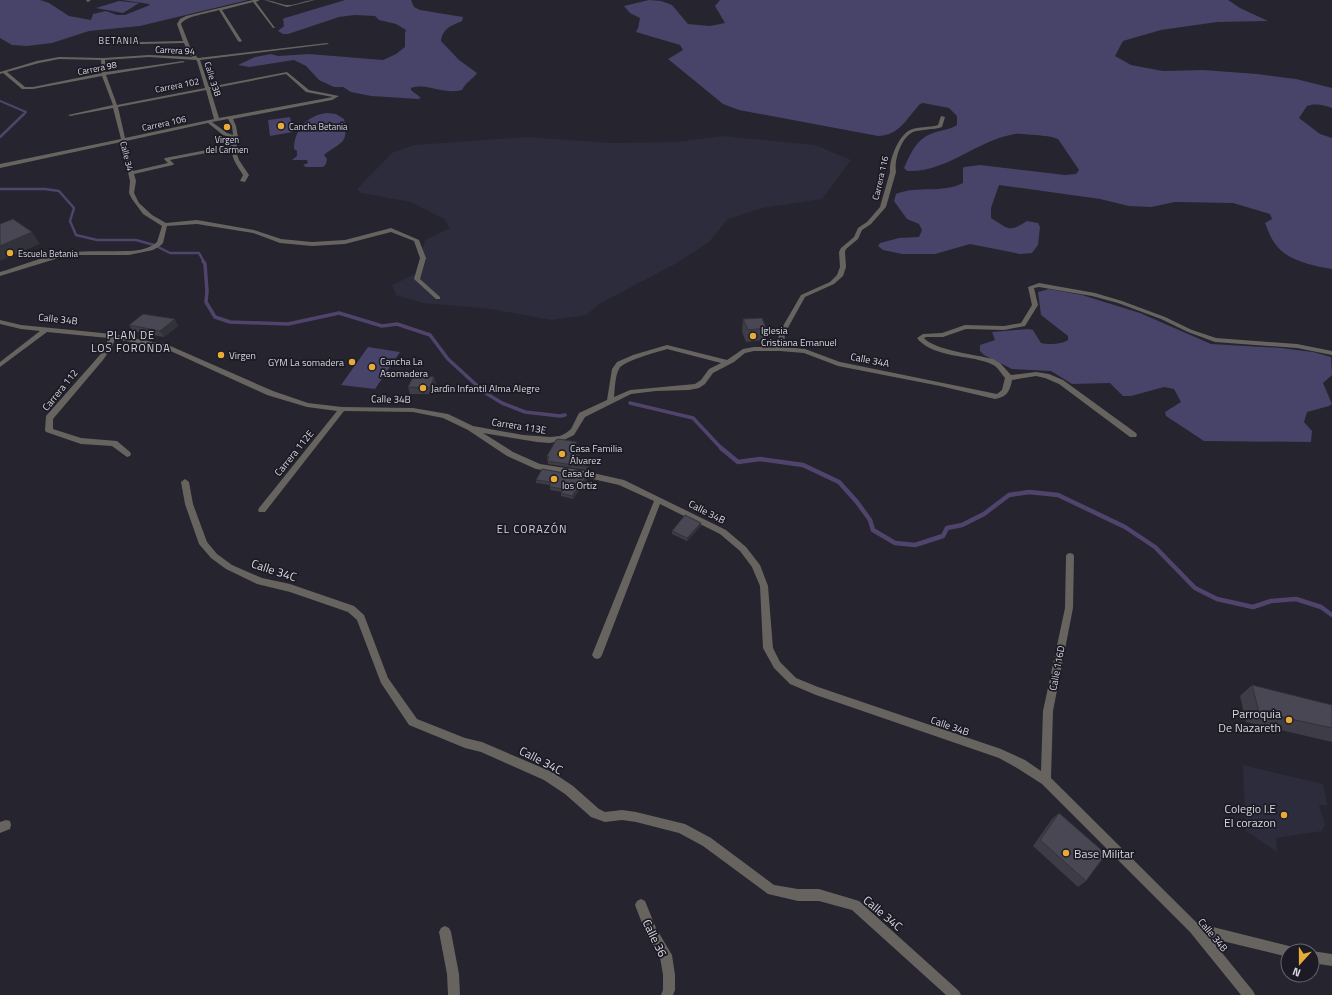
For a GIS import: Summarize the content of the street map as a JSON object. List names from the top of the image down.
{
  "streets": {
    "street": [
      "Carrera 94",
      "Carrera 98",
      "Calle 33B",
      "Carrera 102",
      "Carrera 106",
      "Calle 34",
      "Carrera 116",
      "Calle 34B",
      "Calle 34A",
      "Carrera 112",
      "Carrera 113E",
      "Carrera 112E",
      "Calle 34C",
      "Calle 116D",
      "Calle 36"
    ]
  },
  "crossings": [
    ["Carrera 94", "Carrera 98"],
    ["Carrera 94", "Calle 33B"],
    ["Carrera 94", "Calle 34"],
    ["Carrera 98", "Calle 33B"],
    ["Carrera 98", "Calle 34"],
    ["Calle 33B", "Carrera 102"],
    ["Calle 33B", "Carrera 106"],
    ["Carrera 102", "Carrera 106"],
    ["Carrera 102", "Calle 34"],
    ["Carrera 106", "Calle 34"],
    ["Carrera 116", "Calle 34A"],
    ["Calle 34B", "Carrera 112"],
    ["Calle 34B", "Carrera 113E"],
    ["Calle 34B", "Carrera 112E"],
    ["Calle 34B", "Calle 116D"],
    ["Calle 34A", "Carrera 113E"]
  ],
  "districts": ["BETANIA", "PLAN DE LOS FORONDA", "EL CORAZÓN"],
  "places": [
    "Cancha Betania",
    "Virgen del Carmen",
    "Escuela Betania",
    "Iglesia Cristiana Emanuel",
    "Virgen",
    "GYM La somadera",
    "Cancha La Asomadera",
    "Jardìn Infantil Alma Alegre",
    "Casa Familia Álvarez",
    "Casa de los Ortiz",
    "Parroquia De Nazareth",
    "Colegio I.E El corazon",
    "Base Militar"
  ],
  "north": "bottom"
}
